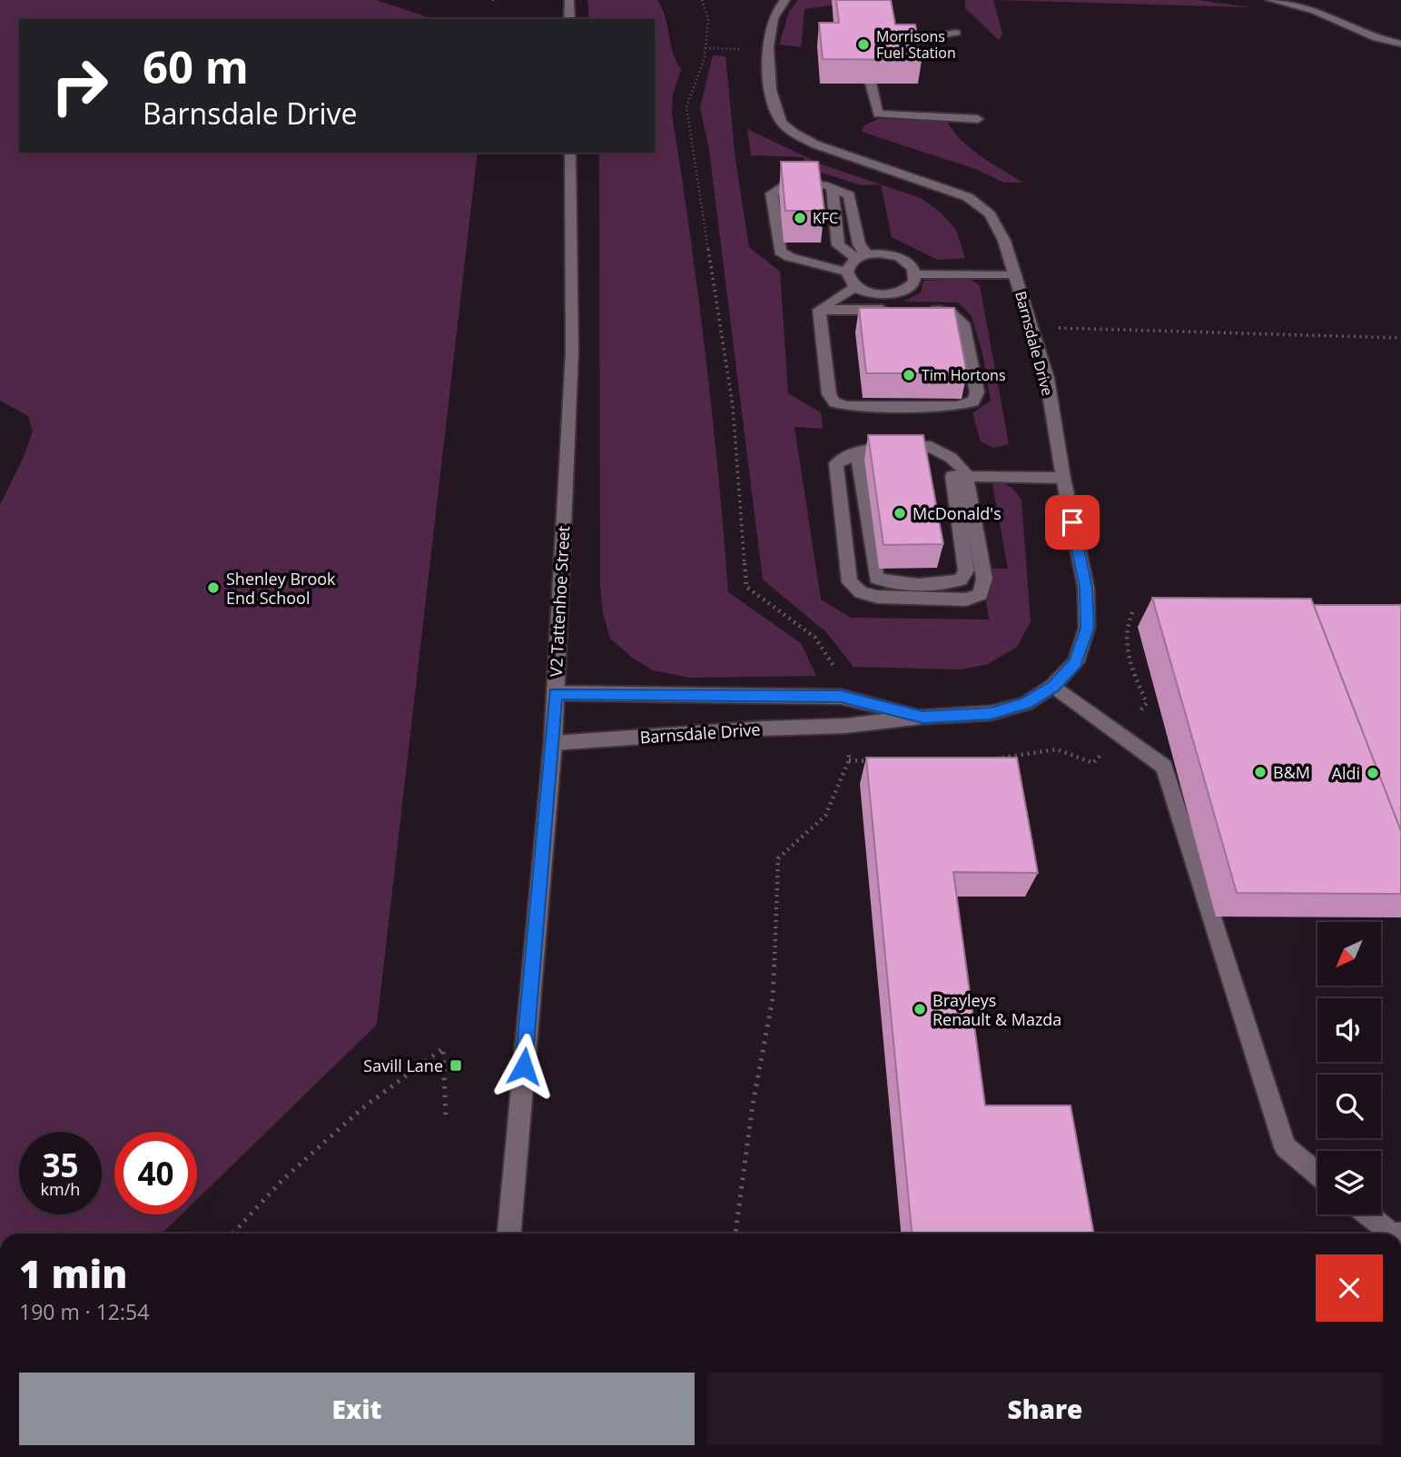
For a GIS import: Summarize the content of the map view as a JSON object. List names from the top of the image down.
{
  "streets": {
    "street": ["Barnsdale Drive", "V2 Tattenhoe Street"]
  },
  "crossings": [
    ["Barnsdale Drive", "V2 Tattenhoe Street"]
  ],
  "places": {
    "other": [
      "Morrisons Fuel Station",
      "KFC",
      "Tim Hortons",
      "McDonald's",
      "Shenley Brook End School",
      "B&M",
      "Aldi",
      "Brayleys Renault & Mazda"
    ],
    "transit": ["Savill Lane"]
  },
  "north": "bottom left",
  "page": {
    "turn": ["60 m", "Barnsdale Drive"],
    "speed": "35 km/h",
    "limit": "40",
    "heading": ["1 min", "190 m · 12:54"],
    "buttons": ["Exit", "Share"]
  }
}
